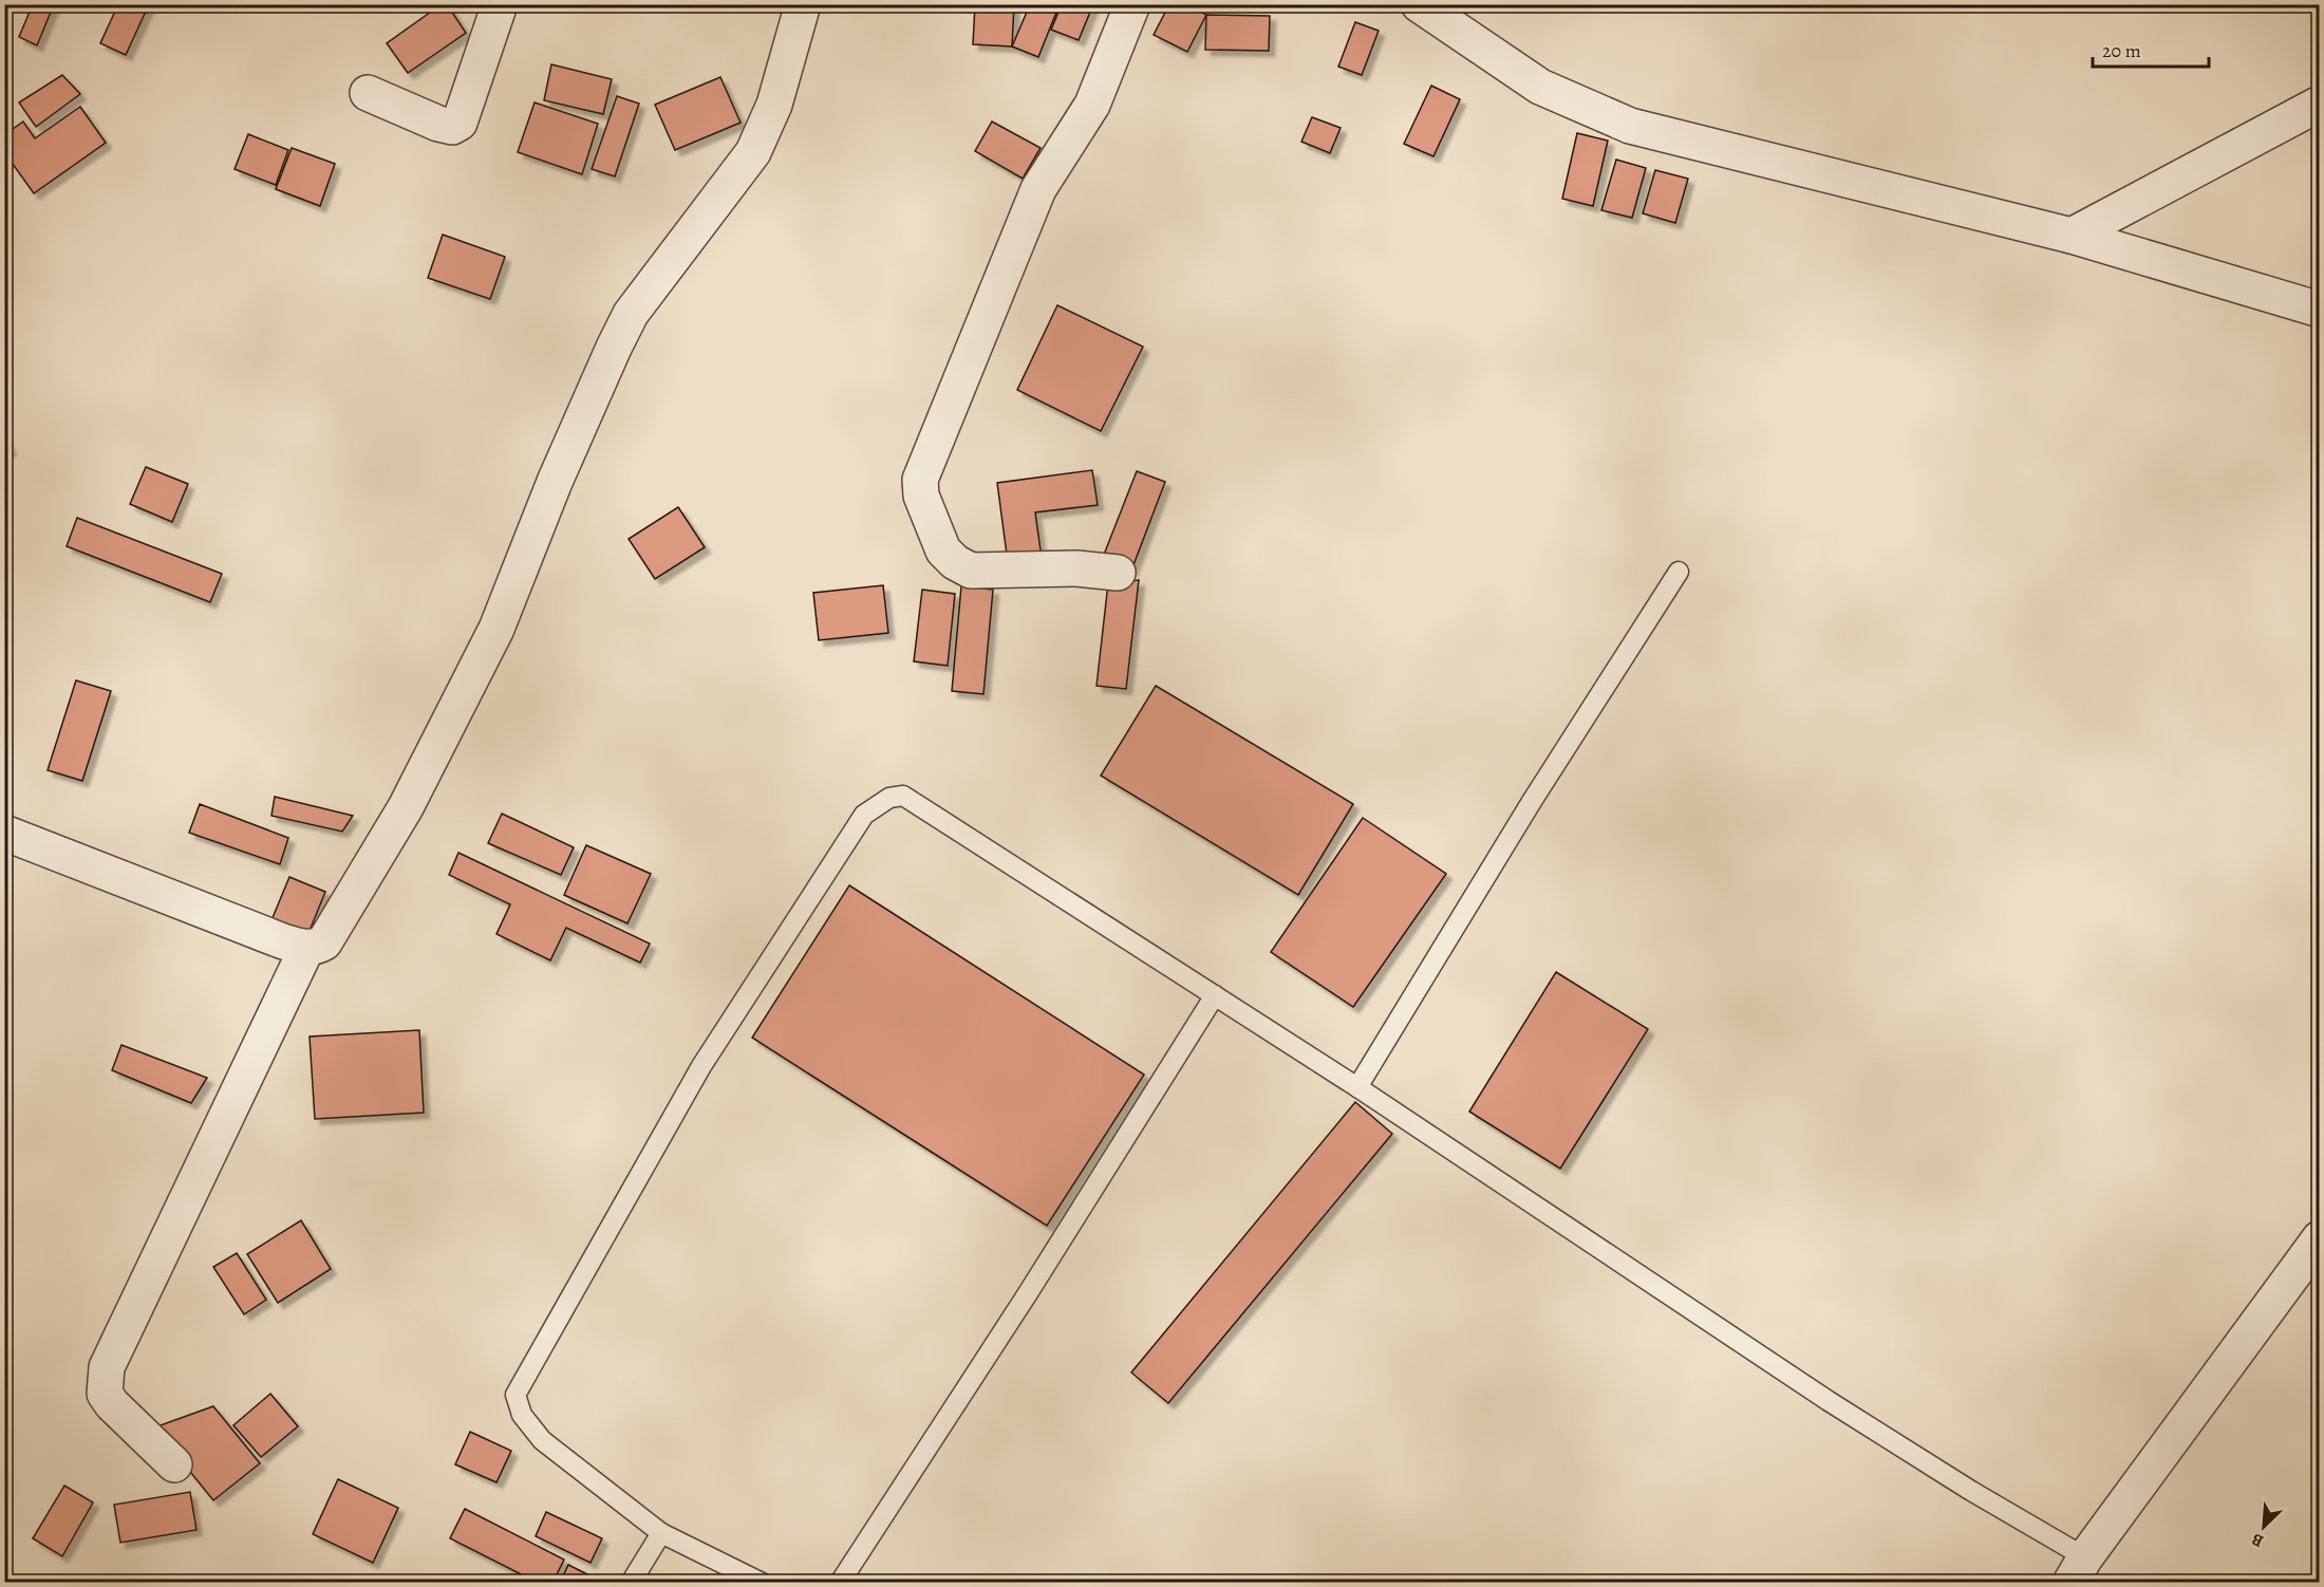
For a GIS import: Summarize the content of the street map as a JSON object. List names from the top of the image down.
{
  "scale_bar": "20 m",
  "north": "bottom left"
}
